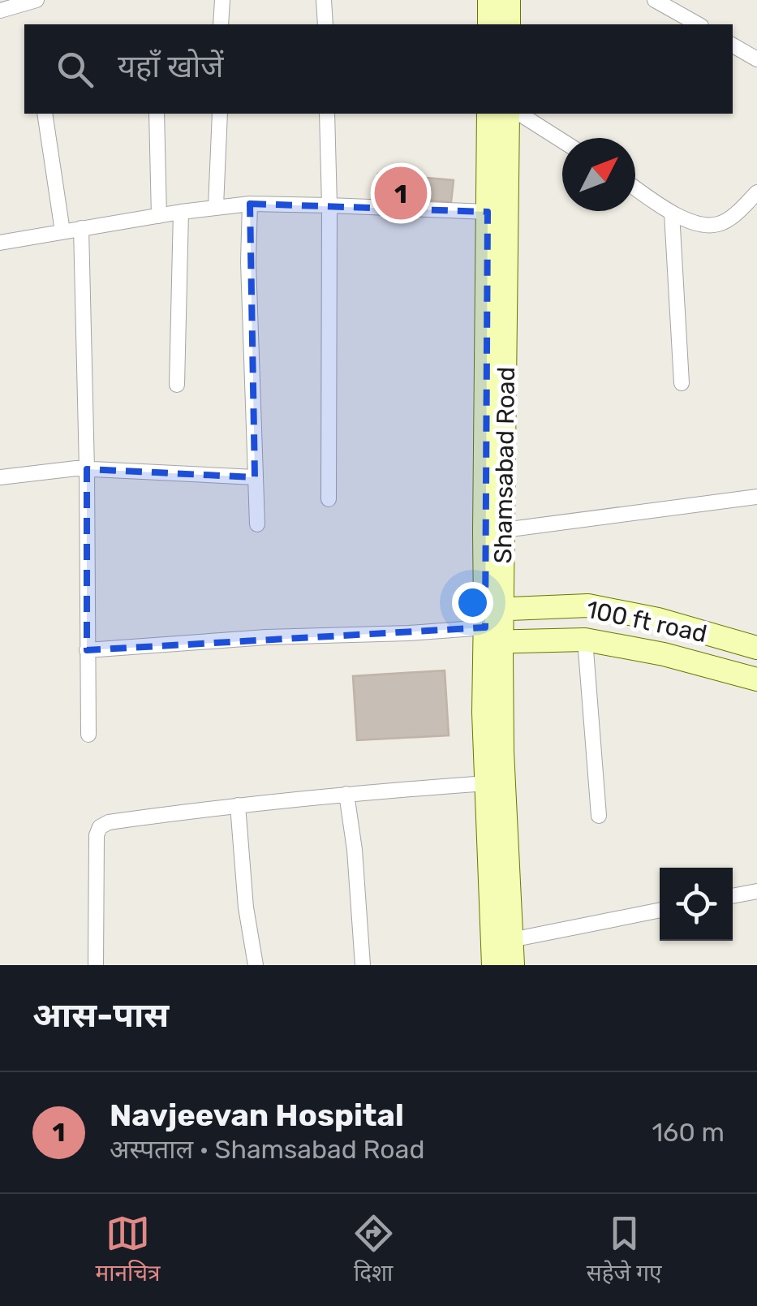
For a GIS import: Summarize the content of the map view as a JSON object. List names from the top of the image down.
{
  "streets": {
    "main road": ["Shamsabad Road", "100 ft road"]
  },
  "crossings": [
    ["Shamsabad Road", "100 ft road"]
  ],
  "north": "top right",
  "page": {
    "search": "यहाँ खोजें",
    "pins": "1",
    "heading": "आस-पास",
    "list": [
      {
        "mark": "1",
        "name": "Navjeevan Hospital",
        "note": "अस्पताल · Shamsabad Road",
        "value": "160 m"
      }
    ],
    "nav": ["मानचित्र", "दिशा", "सहेजे गए"]
  }
}
